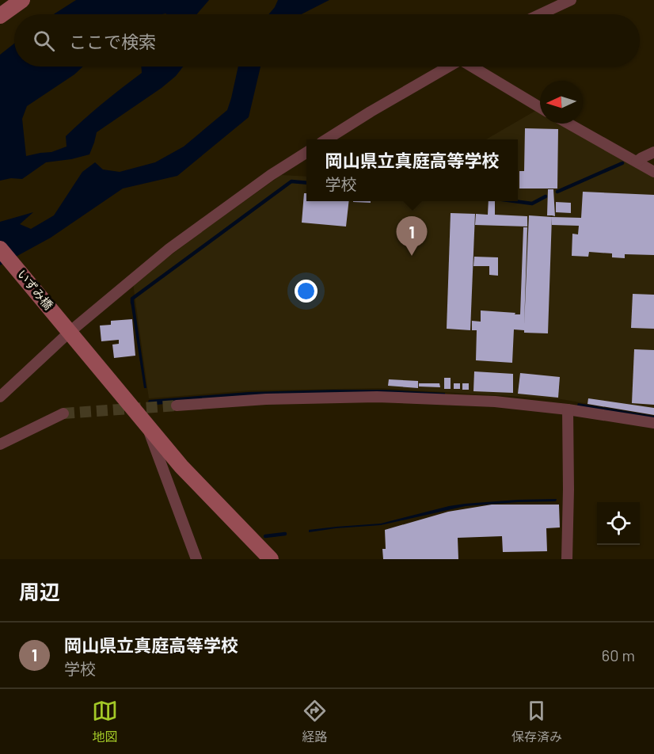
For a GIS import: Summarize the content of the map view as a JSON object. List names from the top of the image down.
{
  "streets": {
    "street": ["いずみ橋"]
  },
  "north": "left",
  "page": {
    "search": "ここで検索",
    "popup": ["岡山県立真庭高等学校", "学校"],
    "pins": "1",
    "heading": "周辺",
    "list": [
      {
        "mark": "1",
        "name": "岡山県立真庭高等学校",
        "note": "学校",
        "value": "60 m"
      }
    ],
    "nav": ["地図", "経路", "保存済み"]
  }
}
